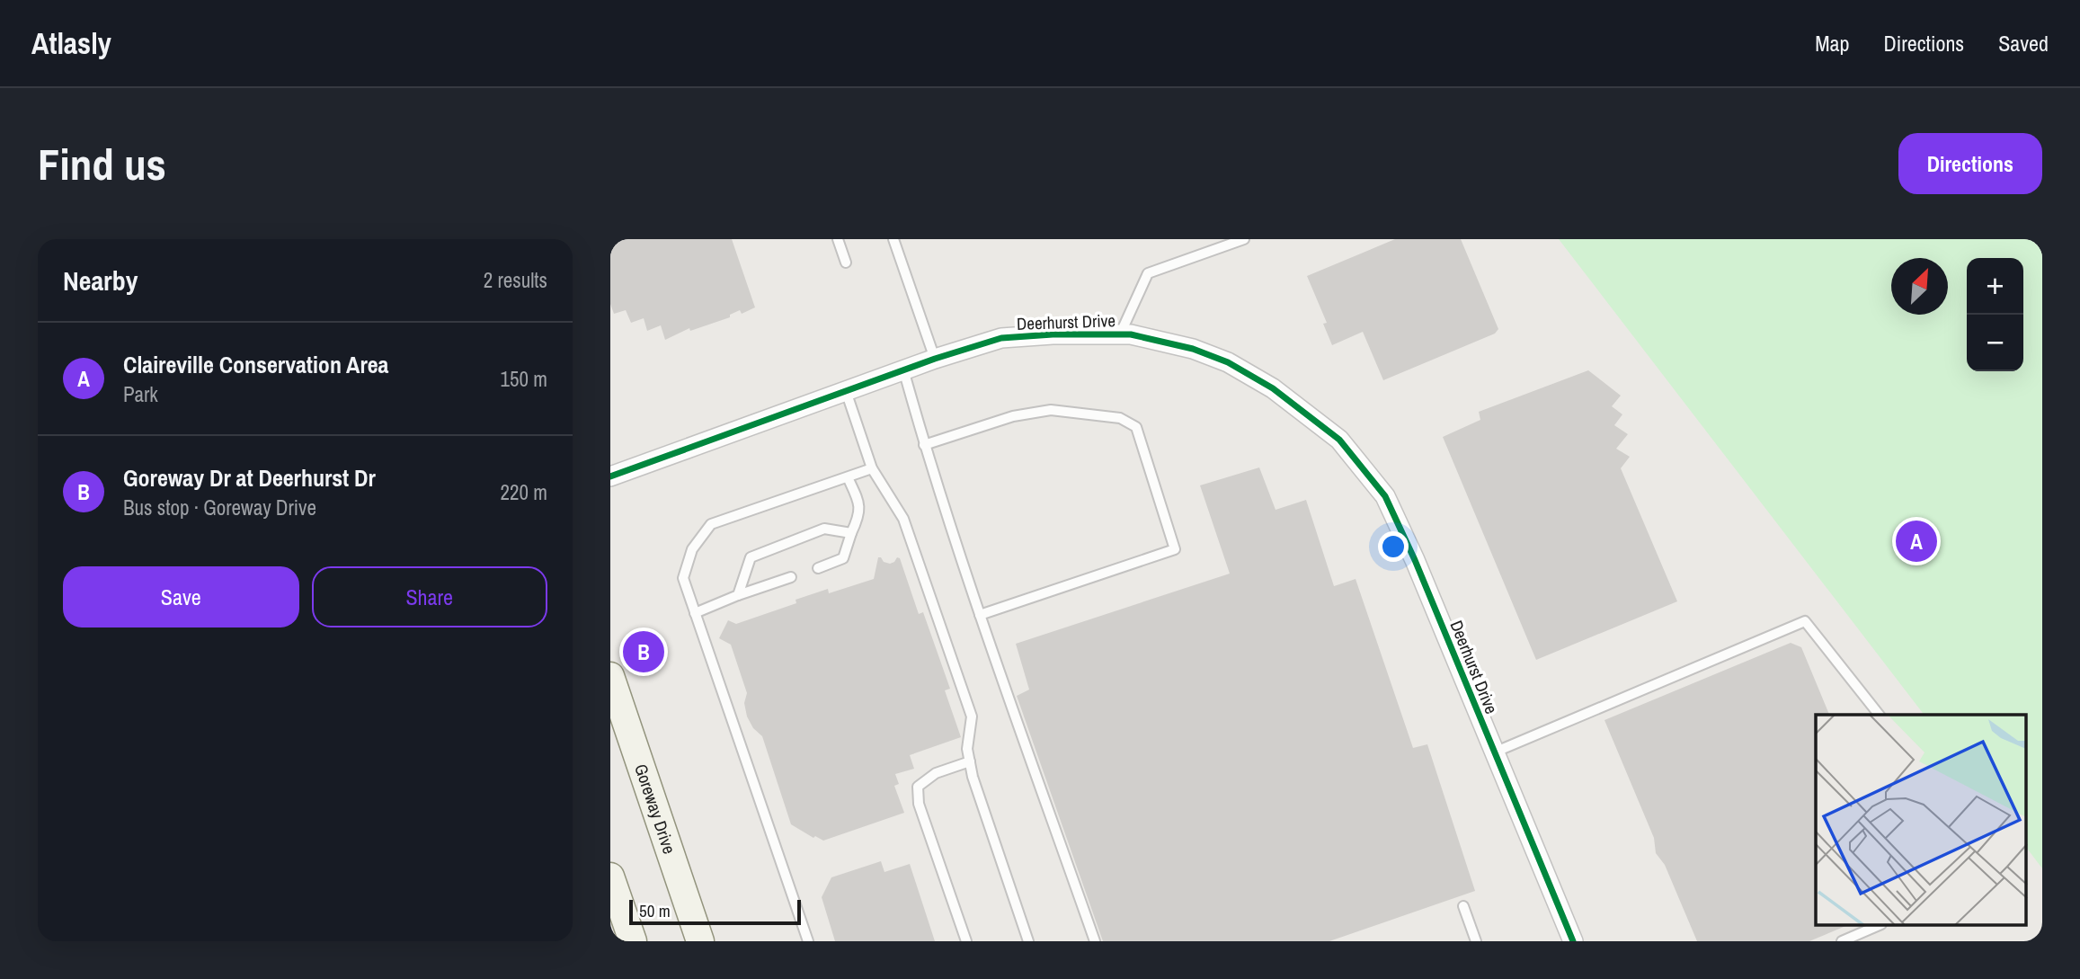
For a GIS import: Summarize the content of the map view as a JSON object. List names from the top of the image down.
{
  "streets": {
    "main road": ["Goreway Drive"],
    "street": ["Deerhurst Drive"]
  },
  "scale_bar": "50 m",
  "north": "top right",
  "page": {
    "header": "Atlasly",
    "nav": ["Map", "Directions", "Saved"],
    "buttons": [
      "Directions",
      ["Save", "Share"]
    ],
    "title": "Find us",
    "heading": ["Nearby", "2 results"],
    "map_buttons": ["+", "−"],
    "list": [
      {
        "mark": "A",
        "name": "Claireville Conservation Area",
        "note": "Park",
        "value": "150 m"
      },
      {
        "mark": "B",
        "name": "Goreway Dr at Deerhurst Dr",
        "note": "Bus stop · Goreway Drive",
        "value": "220 m"
      }
    ],
    "pins": ["A", "B"],
    "scale": "50 m"
  }
}
